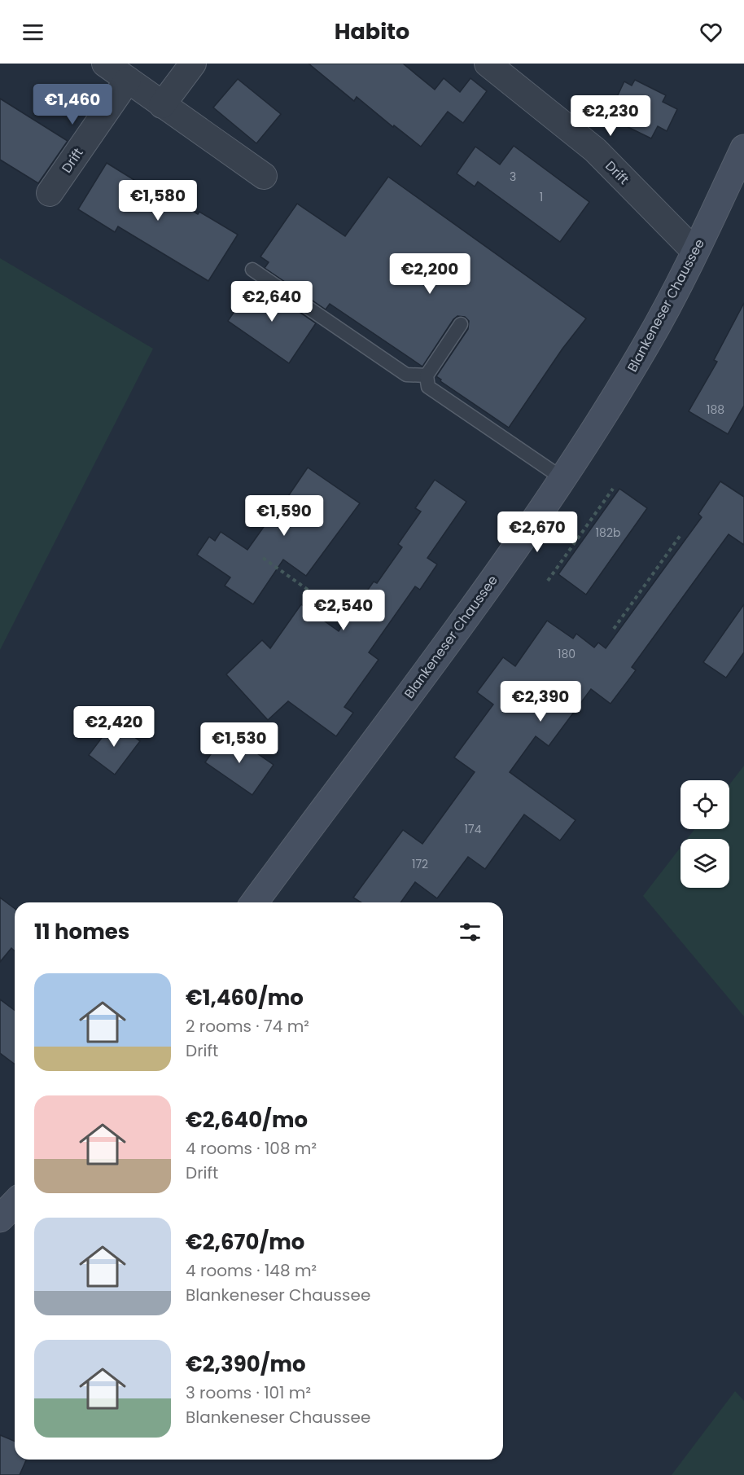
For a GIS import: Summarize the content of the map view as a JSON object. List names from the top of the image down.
{
  "streets": {
    "main road": ["Blankeneser Chaussee"],
    "street": ["Drift"]
  },
  "crossings": [
    ["Drift", "Blankeneser Chaussee"]
  ],
  "house_numbers": [
    "3",
    "1",
    "188",
    "182b",
    "180",
    "174",
    "172"
  ],
  "page": {
    "header": "Habito",
    "price": [
      "€1,460",
      "€2,230",
      "€1,580",
      "€2,200",
      "€2,640",
      "€1,590",
      "€2,670",
      "€2,540",
      "€2,390",
      "€2,420",
      "€1,530"
    ],
    "heading": "11 homes",
    "list": [
      {
        "name": "€1,460/mo",
        "note": "2 rooms · 74 m² · Drift"
      },
      {
        "name": "€2,640/mo",
        "note": "4 rooms · 108 m² · Drift"
      },
      {
        "name": "€2,670/mo",
        "note": "4 rooms · 148 m² · Blankeneser Chaussee"
      },
      {
        "name": "€2,390/mo",
        "note": "3 rooms · 101 m² · Blankeneser Chaussee"
      }
    ]
  }
}
